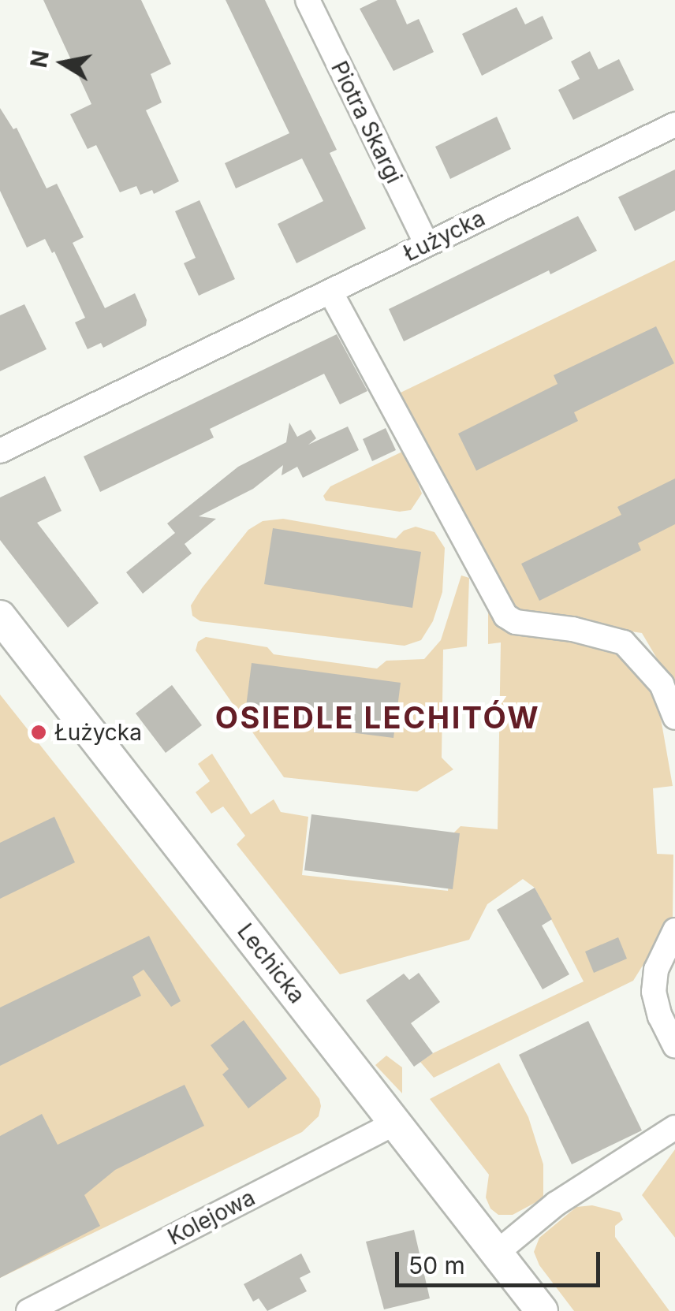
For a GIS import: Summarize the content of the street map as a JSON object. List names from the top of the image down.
{
  "streets": {
    "street": [
      "Piotra Skargi",
      "Łużycka",
      "Lechicka",
      "Kolejowa"
    ]
  },
  "crossings": [
    ["Piotra Skargi", "Łużycka"],
    ["Lechicka", "Kolejowa"]
  ],
  "districts": ["OSIEDLE LECHITÓW"],
  "places": ["Łużycka"],
  "scale_bar": "50 m",
  "north": "left"
}
